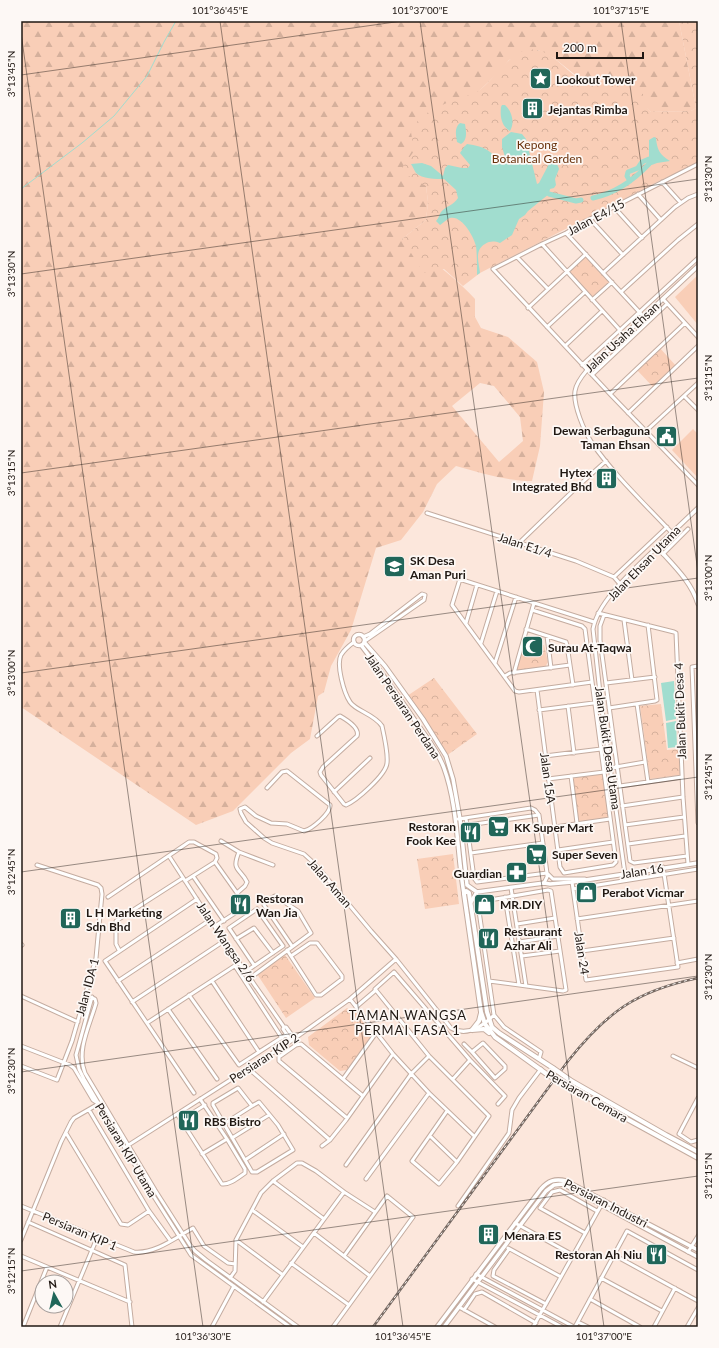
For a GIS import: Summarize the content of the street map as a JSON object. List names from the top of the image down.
{
  "streets": {
    "main road": ["Jalan Persiaran Perdana", "Persiaran Cemara"],
    "street": [
      "Jalan E4/15",
      "Jalan Usaha Ehsan",
      "Jalan E1/4",
      "Jalan Ehsan Utama",
      "Jalan Bukit Desa 4",
      "Jalan Bukit Desa Utama",
      "Jalan 15A",
      "Jalan 16",
      "Jalan Aman",
      "Jalan Wangsa 2/6",
      "Jalan 24",
      "Jalan IDA 1",
      "Persiaran KIP 2",
      "Persiaran KIP Utama",
      "Persiaran Industri",
      "Persiaran KIP 1"
    ]
  },
  "crossings": [
    ["Jalan Usaha Ehsan", "Jalan Ehsan Utama"],
    ["Jalan E1/4", "Jalan Ehsan Utama"],
    ["Jalan Ehsan Utama", "Jalan Bukit Desa Utama"],
    ["Jalan Persiaran Perdana", "Persiaran Cemara"],
    ["Jalan Bukit Desa 4", "Jalan Bukit Desa Utama"],
    ["Jalan Bukit Desa 4", "Jalan 16"],
    ["Jalan Bukit Desa Utama", "Jalan 16"],
    ["Jalan 16", "Jalan 24"],
    ["Jalan Aman", "Persiaran KIP 2"],
    ["Jalan Wangsa 2/6", "Persiaran KIP 2"],
    ["Persiaran KIP 2", "Persiaran KIP Utama"],
    ["Persiaran KIP Utama", "Persiaran KIP 1"]
  ],
  "districts": ["TAMAN WANGSA PERMAI FASA 1"],
  "parks": ["Kepong Botanical Garden"],
  "places": {
    "place": ["Lookout Tower"],
    "building": [
      "Jejantas Rimba",
      "Hytex Integrated Bhd",
      "L H Marketing Sdn Bhd",
      "Menara ES"
    ],
    "public building": ["Dewan Serbaguna Taman Ehsan"],
    "school or university": ["SK Desa Aman Puri"],
    "mosque": ["Surau At-Taqwa"],
    "supermarket": ["KK Super Mart", "Super Seven"],
    "restaurant": [
      "Restoran Fook Kee",
      "Restoran Wan Jia",
      "Restaurant Azhar Ali",
      "RBS Bistro",
      "Restoran Ah Niu"
    ],
    "pharmacy": ["Guardian"],
    "shop": ["Perabot Vicmar", "MR.DIY"]
  },
  "scale_bar": "200 m",
  "north": "top",
  "coordinates": [
    "101°36'45\"E",
    "101°37'00\"E",
    "101°37'15\"E",
    "3°13'45\"N",
    "3°13'30\"N",
    "3°13'15\"N",
    "3°13'00\"N",
    "3°12'45\"N",
    "3°12'30\"N",
    "3°12'15\"N",
    "101°36'30\"E"
  ]
}
